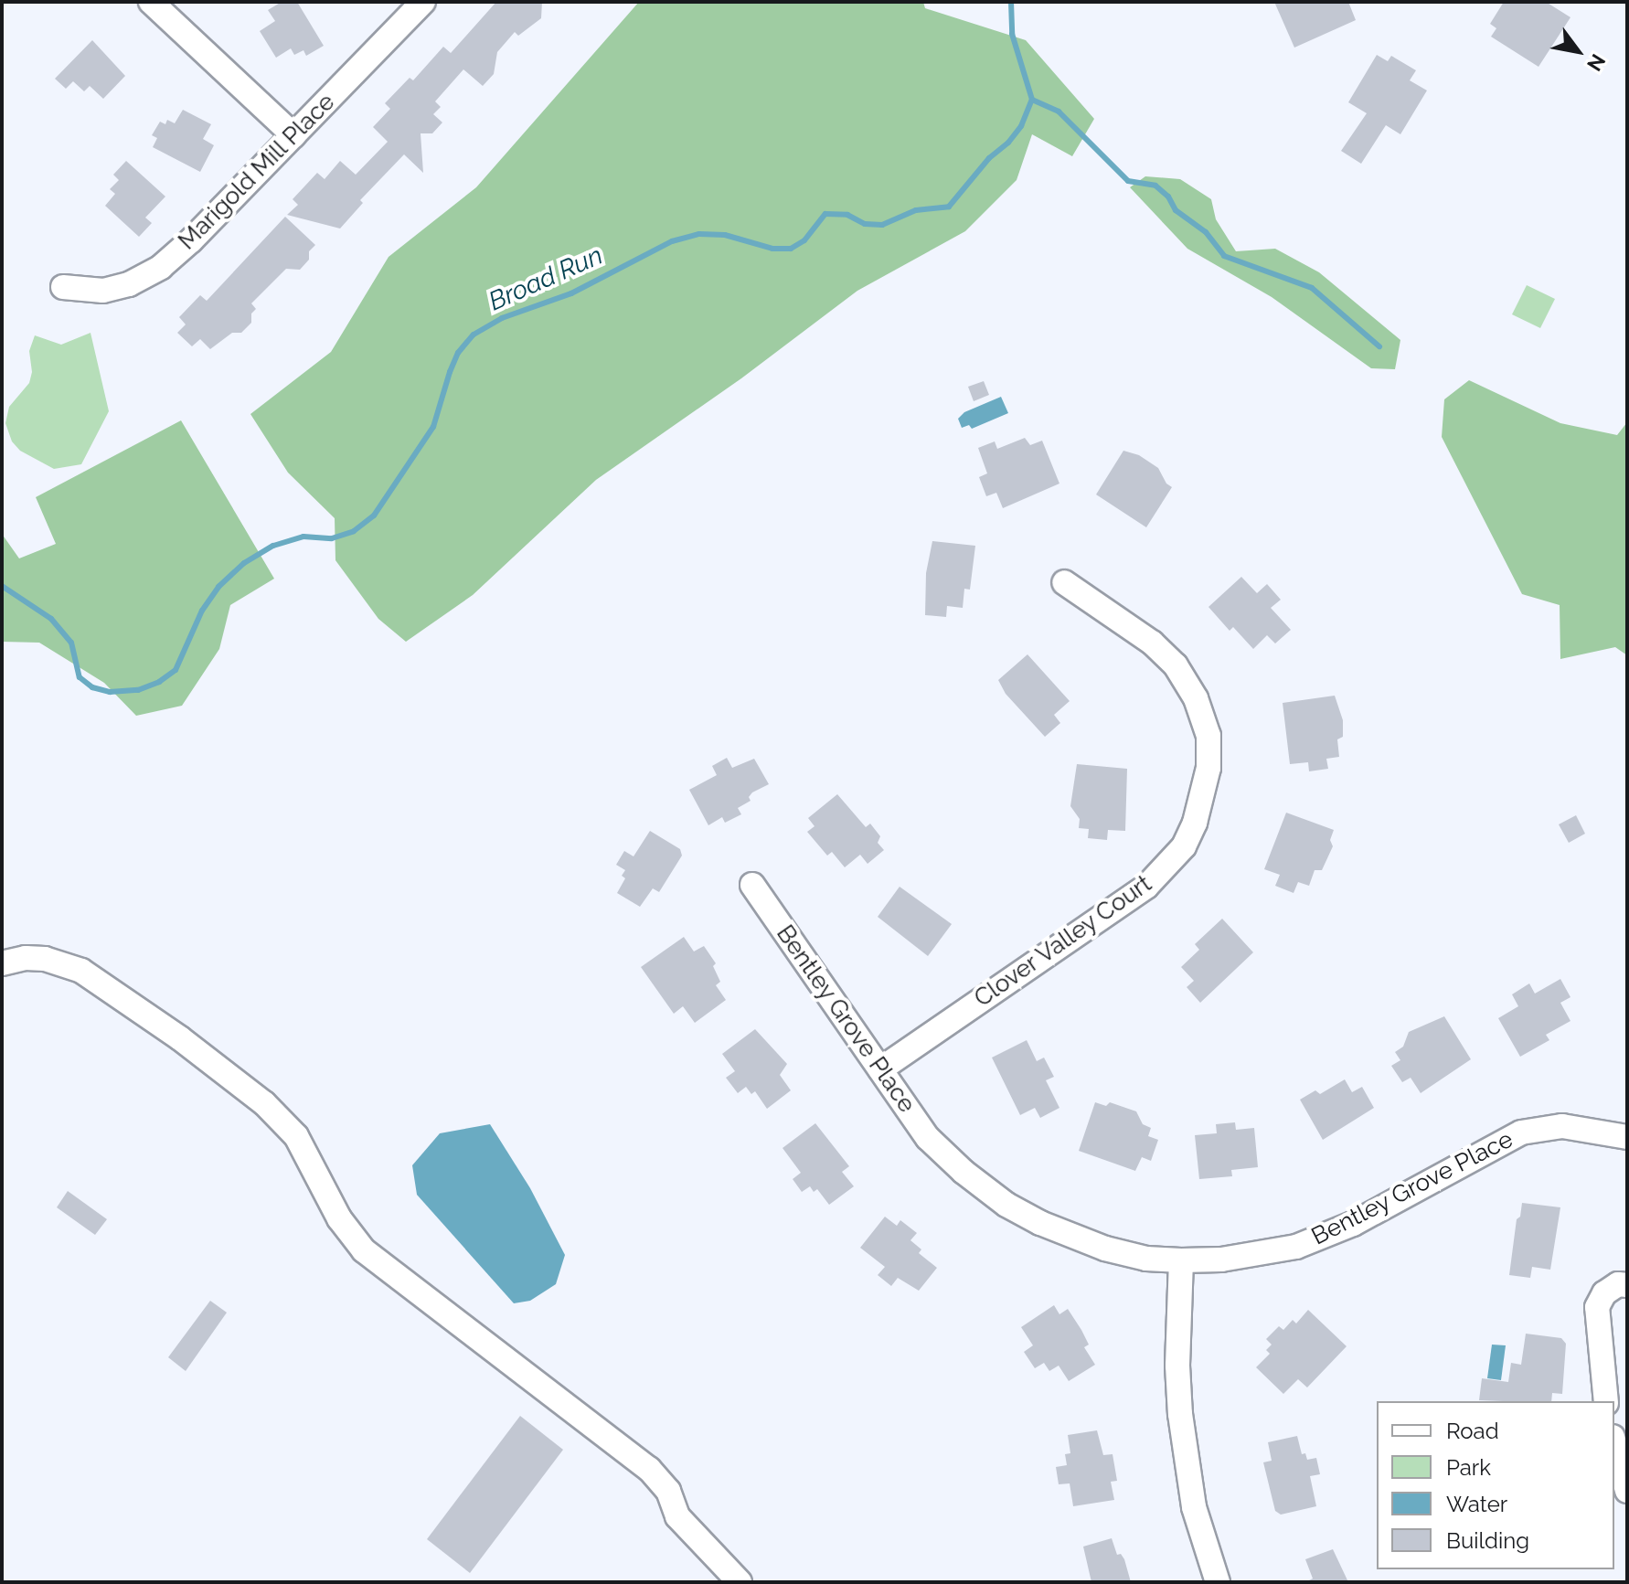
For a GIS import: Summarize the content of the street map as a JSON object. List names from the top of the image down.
{
  "streets": {
    "street": ["Marigold Mill Place", "Clover Valley Court", "Bentley Grove Place"]
  },
  "crossings": [
    ["Clover Valley Court", "Bentley Grove Place"]
  ],
  "water": ["Broad Run"],
  "legend": [
    "Road",
    "Park",
    "Water",
    "Building"
  ],
  "north": "bottom right"
}
